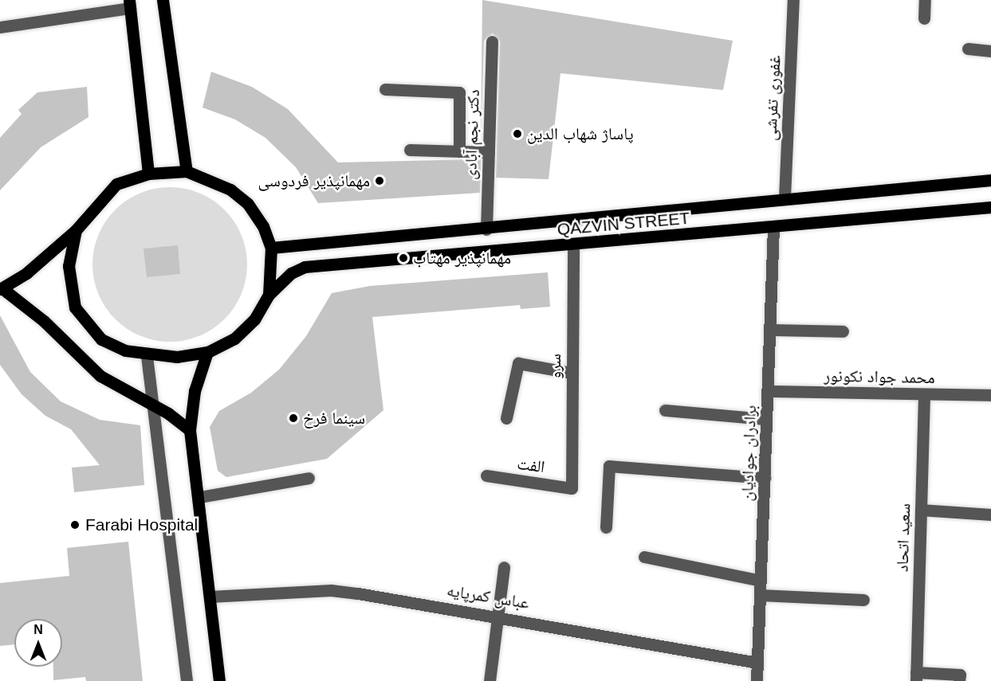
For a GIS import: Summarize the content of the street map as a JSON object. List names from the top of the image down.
{
  "streets": {
    "main road": ["QAZVIN STREET"],
    "street": [
      "غفوری تفرشی",
      "دکتر نجم آبادی",
      "سرو",
      "محمد جواد نکونور",
      "برادران جوادیان",
      "الفت",
      "سعید اتحاد",
      "عباس کمرپایه"
    ]
  },
  "crossings": [
    ["غفوری تفرشی", "QAZVIN STREET"],
    ["دکتر نجم آبادی", "QAZVIN STREET"],
    ["QAZVIN STREET", "سرو"],
    ["QAZVIN STREET", "برادران جوادیان"],
    ["سرو", "الفت"],
    ["محمد جواد نکونور", "برادران جوادیان"],
    ["محمد جواد نکونور", "سعید اتحاد"],
    ["برادران جوادیان", "عباس کمرپایه"]
  ],
  "places": [
    "پاساژ شهاب الدین",
    "مهمانپذیر فردوسی",
    "مهمانپذیر مهتاب",
    "سینما فرخ",
    "Farabi Hospital"
  ],
  "north": "top"
}
